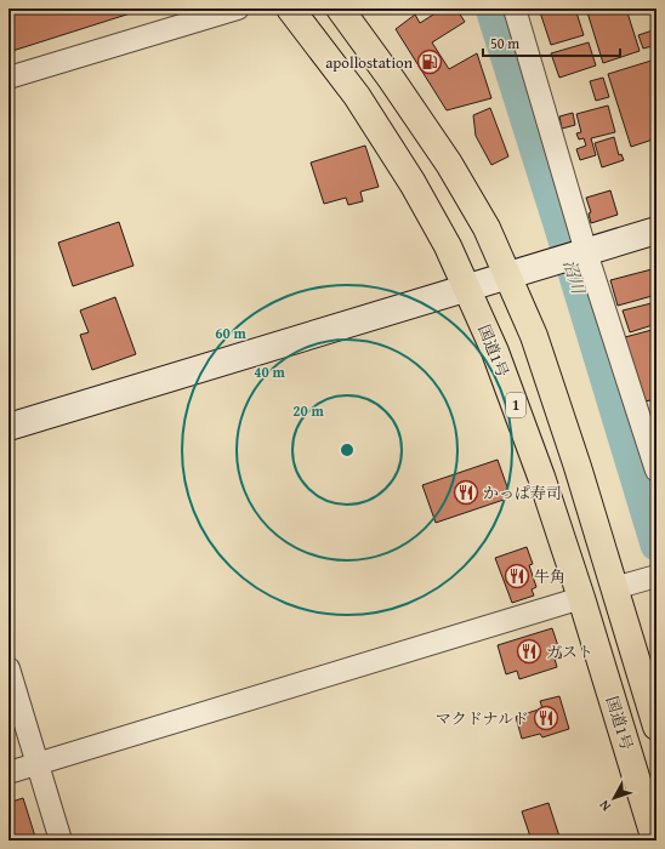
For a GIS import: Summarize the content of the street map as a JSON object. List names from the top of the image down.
{
  "streets": {
    "highway": ["国道1号", "1"]
  },
  "water": ["沼川"],
  "places": {
    "fuel station": ["apollostation"],
    "restaurant": [
      "かっぱ寿司",
      "牛角",
      "ガスト",
      "マクドナルド"
    ]
  },
  "scale_bar": "50 m",
  "north": "bottom left",
  "rings": ["60 m", "40 m", "20 m"]
}
